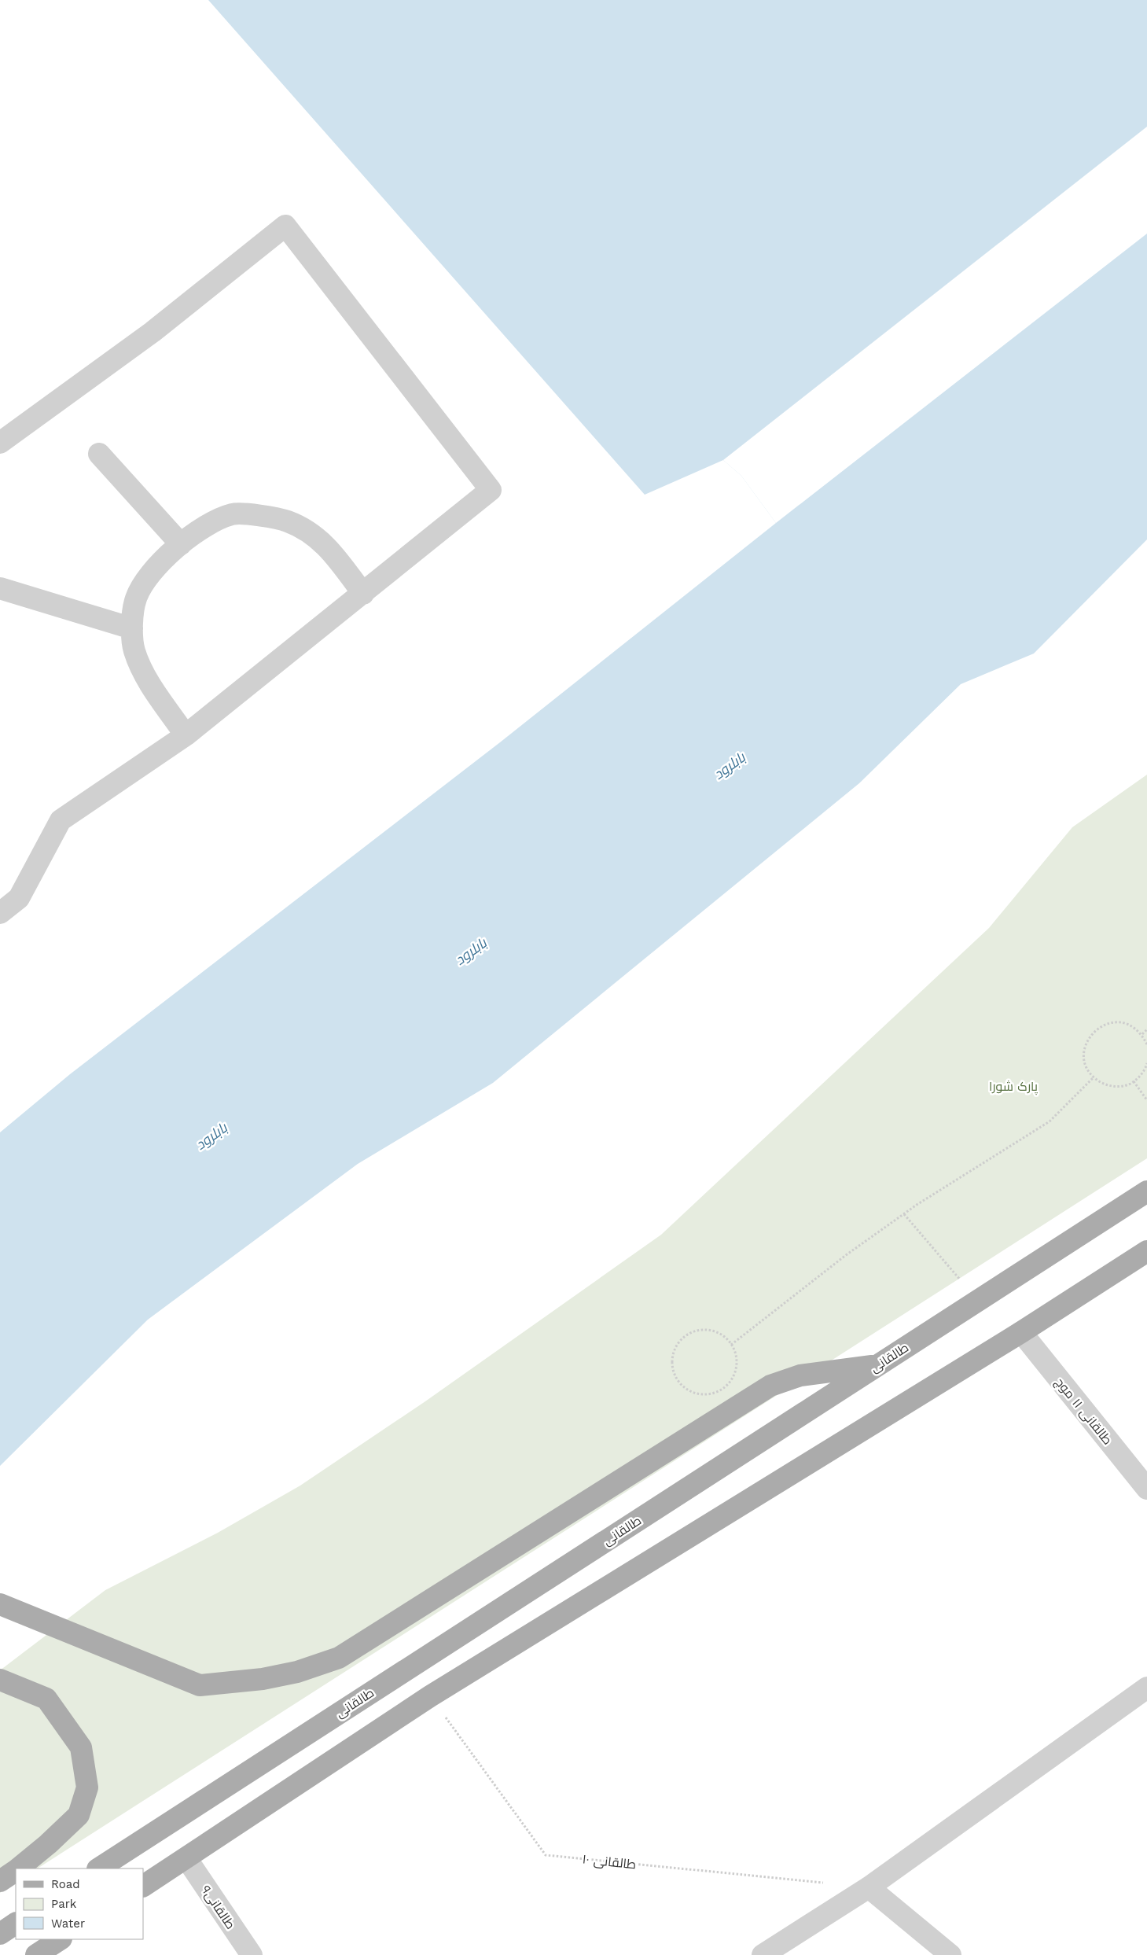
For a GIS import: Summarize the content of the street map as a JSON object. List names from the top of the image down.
{
  "streets": {
    "main road": ["طالقانی"],
    "street": ["طالقانی ۱۱ موج", "طالقانی۹"],
    "path": ["طالقانی ۱۰"]
  },
  "water": ["بابلرود"],
  "parks": ["پارک شورا"],
  "legend": ["Road", "Park", "Water"]
}
